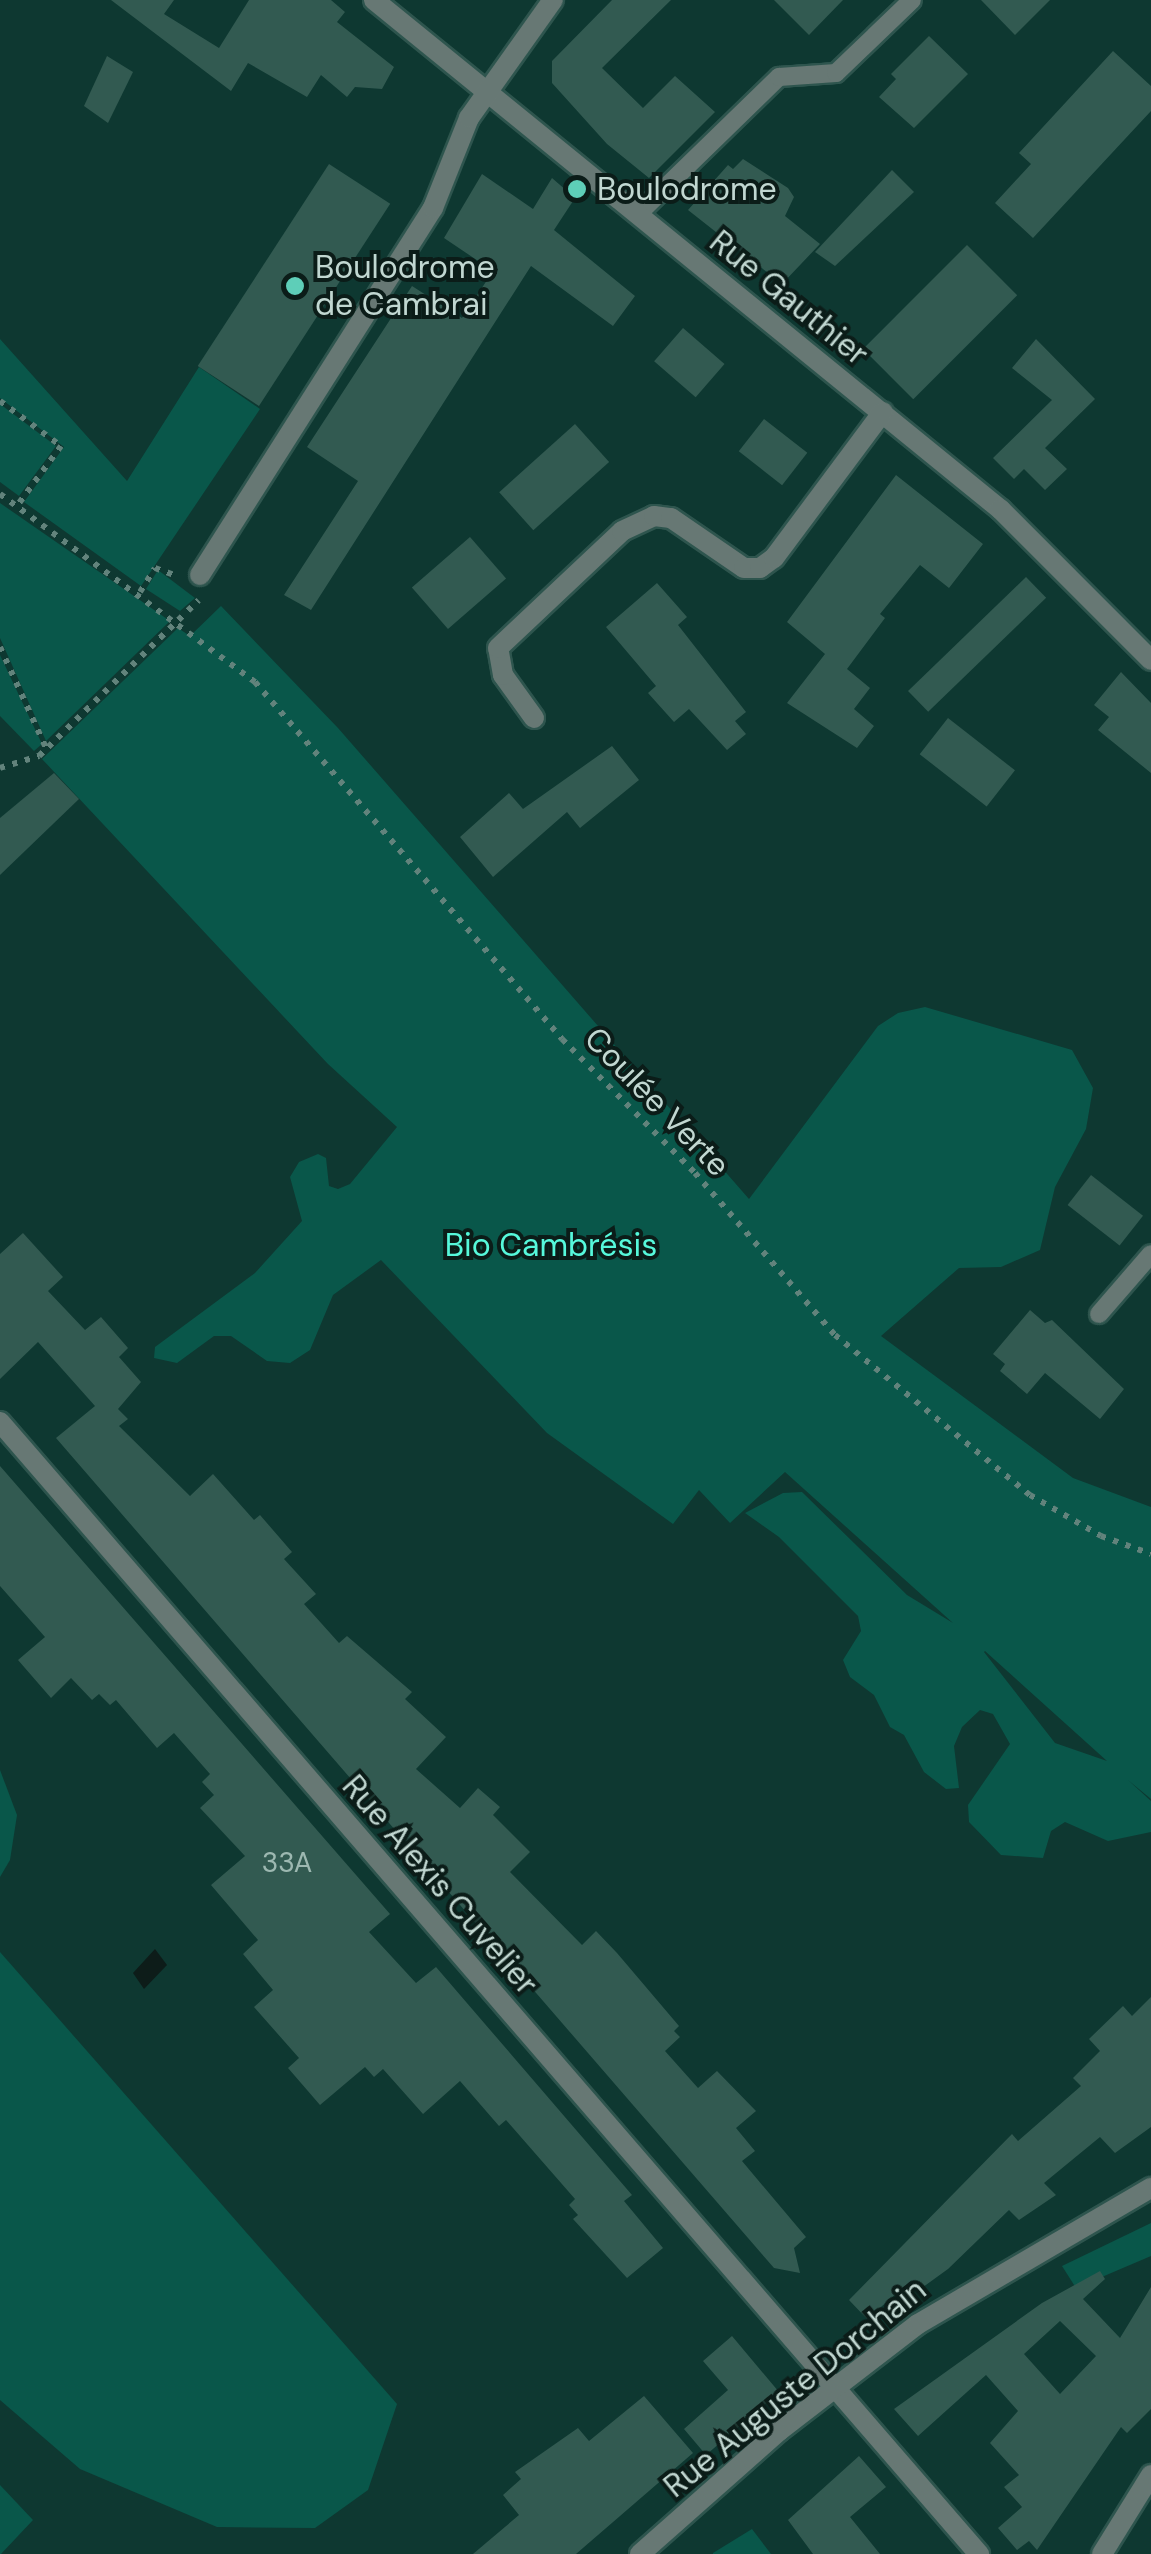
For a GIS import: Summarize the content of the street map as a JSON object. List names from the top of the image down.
{
  "streets": {
    "street": ["Rue Gauthier", "Rue Alexis Cuvelier", "Rue Auguste Dorchain"],
    "path": ["Coulée Verte"]
  },
  "crossings": [
    ["Rue Alexis Cuvelier", "Rue Auguste Dorchain"]
  ],
  "parks": ["Bio Cambrésis"],
  "places": ["Boulodrome", "Boulodrome de Cambrai"],
  "house_numbers": ["33A"]
}
